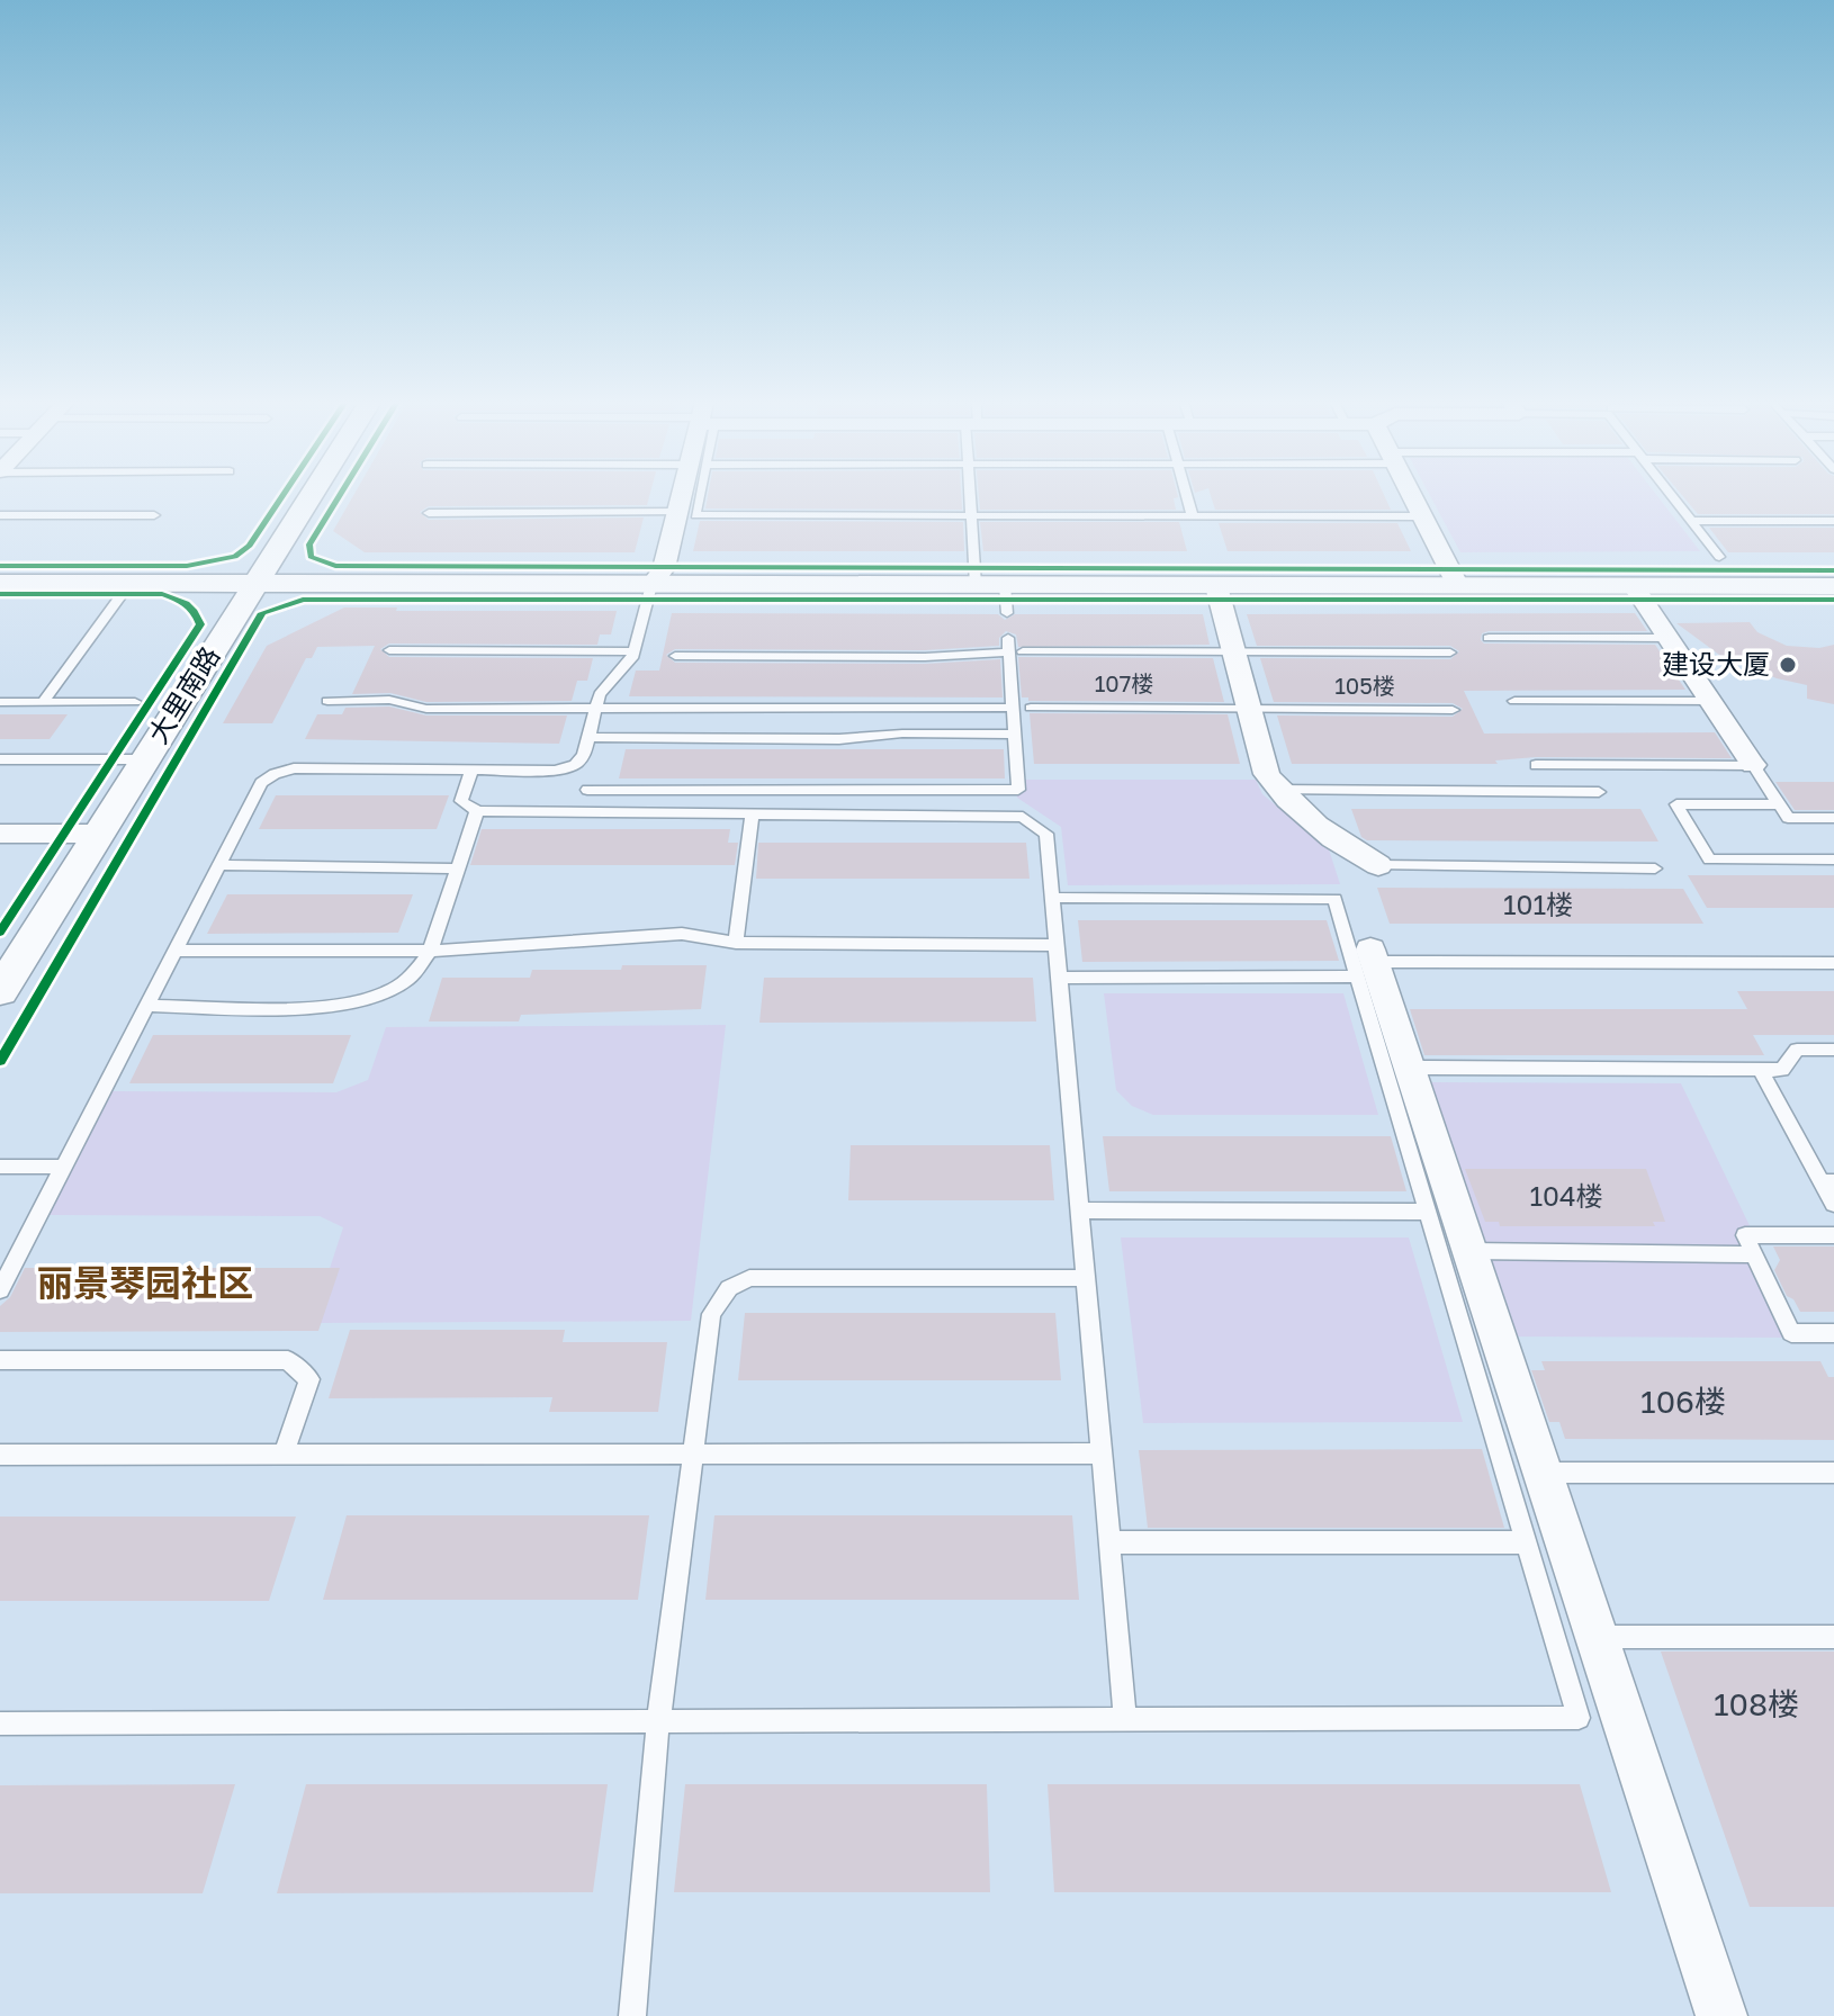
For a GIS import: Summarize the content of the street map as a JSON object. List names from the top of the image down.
{
  "streets": {
    "street": ["大里南路"]
  },
  "districts": ["丽景琴园社区"],
  "places": ["建设大厦"],
  "house_numbers": [
    "107楼",
    "105楼",
    "101楼",
    "104楼",
    "106楼",
    "108楼"
  ]
}
